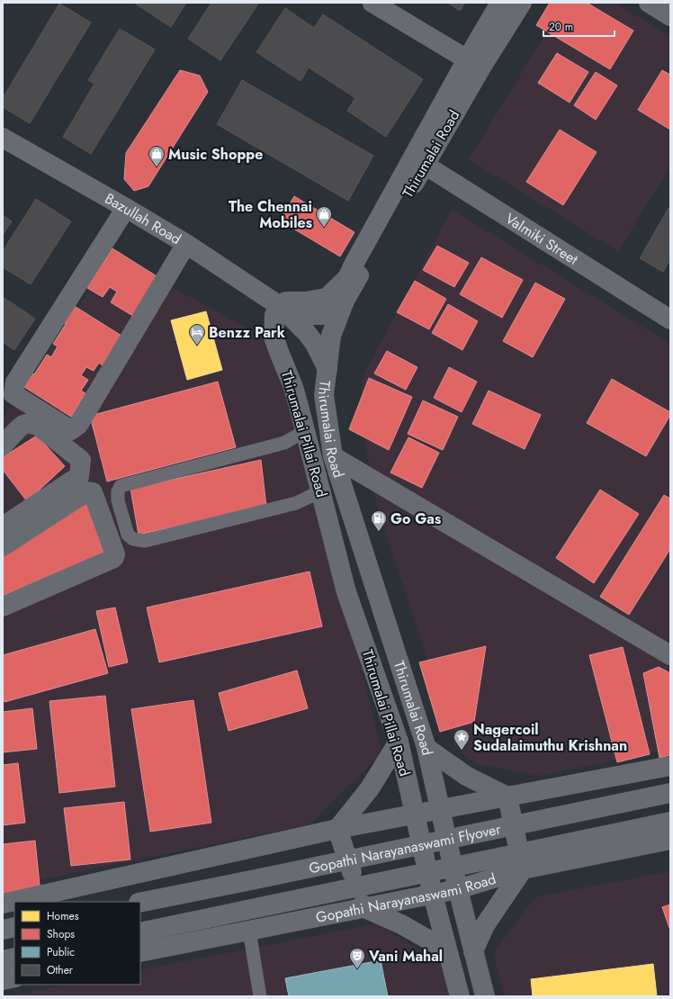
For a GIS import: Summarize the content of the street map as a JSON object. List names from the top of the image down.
{
  "streets": {
    "main road": [
      "Thirumalai Road",
      "Bazullah Road",
      "Valmiki Street",
      "Thirumalai Pillai Road",
      "Gopathi Narayanaswami Flyover",
      "Gopathi Narayanaswami Road"
    ]
  },
  "crossings": [
    ["Thirumalai Road", "Valmiki Street"],
    ["Thirumalai Road", "Gopathi Narayanaswami Road"],
    ["Bazullah Road", "Thirumalai Pillai Road"],
    ["Thirumalai Pillai Road", "Gopathi Narayanaswami Road"]
  ],
  "places": {
    "shop": ["Music Shoppe", "The Chennai Mobiles"],
    "hotel": ["Benzz Park"],
    "fuel station": ["Go Gas"],
    "place": ["Nagercoil Sudalaimuthu Krishnan"],
    "theatre": ["Vani Mahal"]
  },
  "legend": [
    "Homes",
    "Shops",
    "Public",
    "Other"
  ],
  "scale_bar": "20 m"
}
